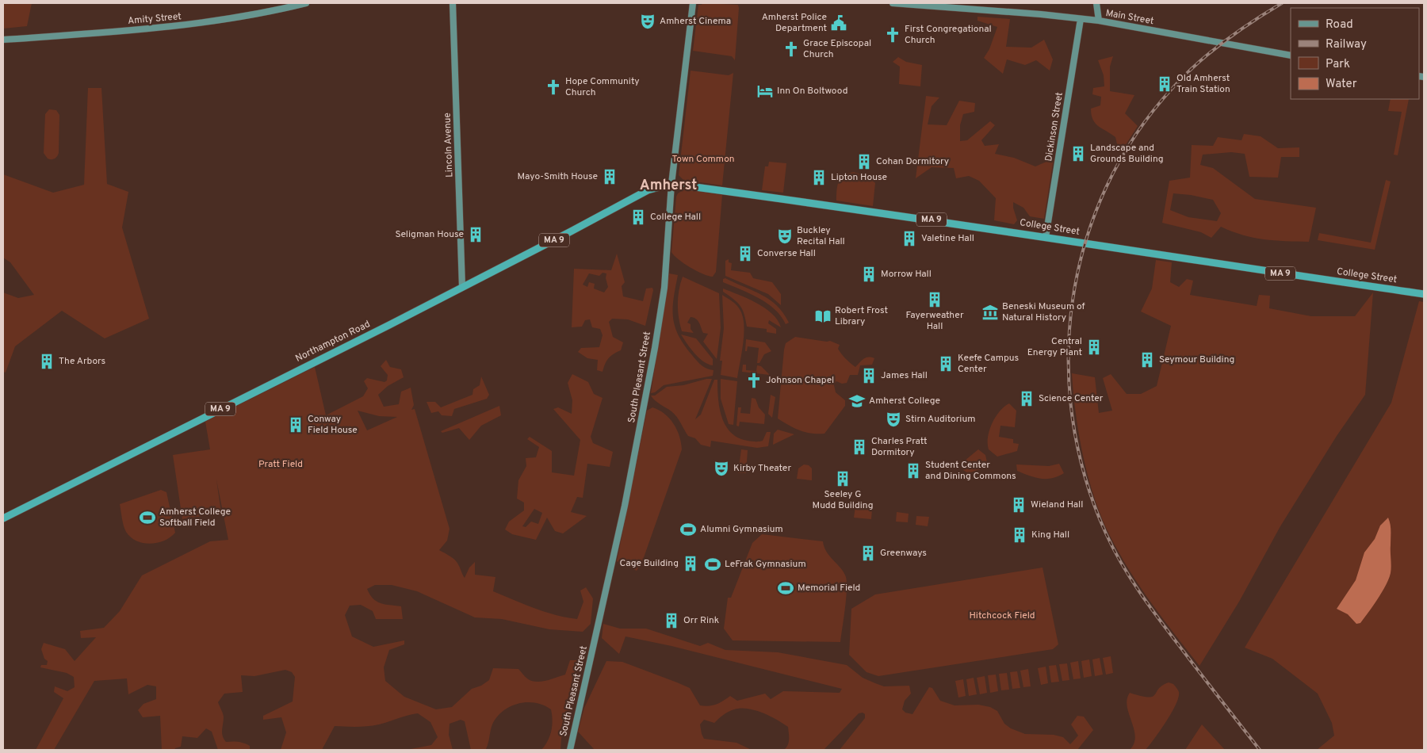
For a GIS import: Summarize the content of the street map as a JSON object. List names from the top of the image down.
{
  "streets": {
    "highway": ["MA 9", "College Street", "Northampton Road"],
    "main road": [
      "Main Street",
      "Amity Street",
      "Dickinson Street",
      "Lincoln Avenue",
      "South Pleasant Street"
    ]
  },
  "crossings": [
    ["Main Street", "Dickinson Street"],
    ["Dickinson Street", "College Street"],
    ["Lincoln Avenue", "Northampton Road"],
    ["College Street", "Northampton Road"],
    ["College Street", "South Pleasant Street"],
    ["Northampton Road", "South Pleasant Street"]
  ],
  "districts": ["Amherst"],
  "parks": ["Town Common", "Pratt Field", "Hitchcock Field"],
  "places": {
    "theatre": [
      "Amherst Cinema",
      "Buckley Recital Hall",
      "Stirn Auditorium",
      "Kirby Theater"
    ],
    "public building": ["Amherst Police Department"],
    "church": [
      "First Congregational Church",
      "Grace Episcopal Church",
      "Hope Community Church",
      "Johnson Chapel"
    ],
    "building": [
      "Old Amherst Train Station",
      "Landscape and Grounds Building",
      "Cohan Dormitory",
      "Mayo-Smith House",
      "Lipton House",
      "College Hall",
      "Seligman House",
      "Valetine Hall",
      "Converse Hall",
      "Morrow Hall",
      "Fayerweather Hall",
      "Central Energy Plant",
      "Seymour Building",
      "The Arbors",
      "Keefe Campus Center",
      "James Hall",
      "Science Center",
      "Conway Field House",
      "Charles Pratt Dormitory",
      "Student Center and Dining Commons",
      "Seeley G Mudd Building",
      "Wieland Hall",
      "King Hall",
      "Greenways",
      "Cage Building",
      "Orr Rink"
    ],
    "hotel": ["Inn On Boltwood"],
    "museum": ["Beneski Museum of Natural History"],
    "library": ["Robert Frost Library"],
    "school or university": ["Amherst College"],
    "sports": [
      "Amherst College Softball Field",
      "Alumni Gymnasium",
      "LeFrak Gymnasium",
      "Memorial Field"
    ]
  },
  "legend": [
    "Road",
    "Railway",
    "Park",
    "Water"
  ]
}
